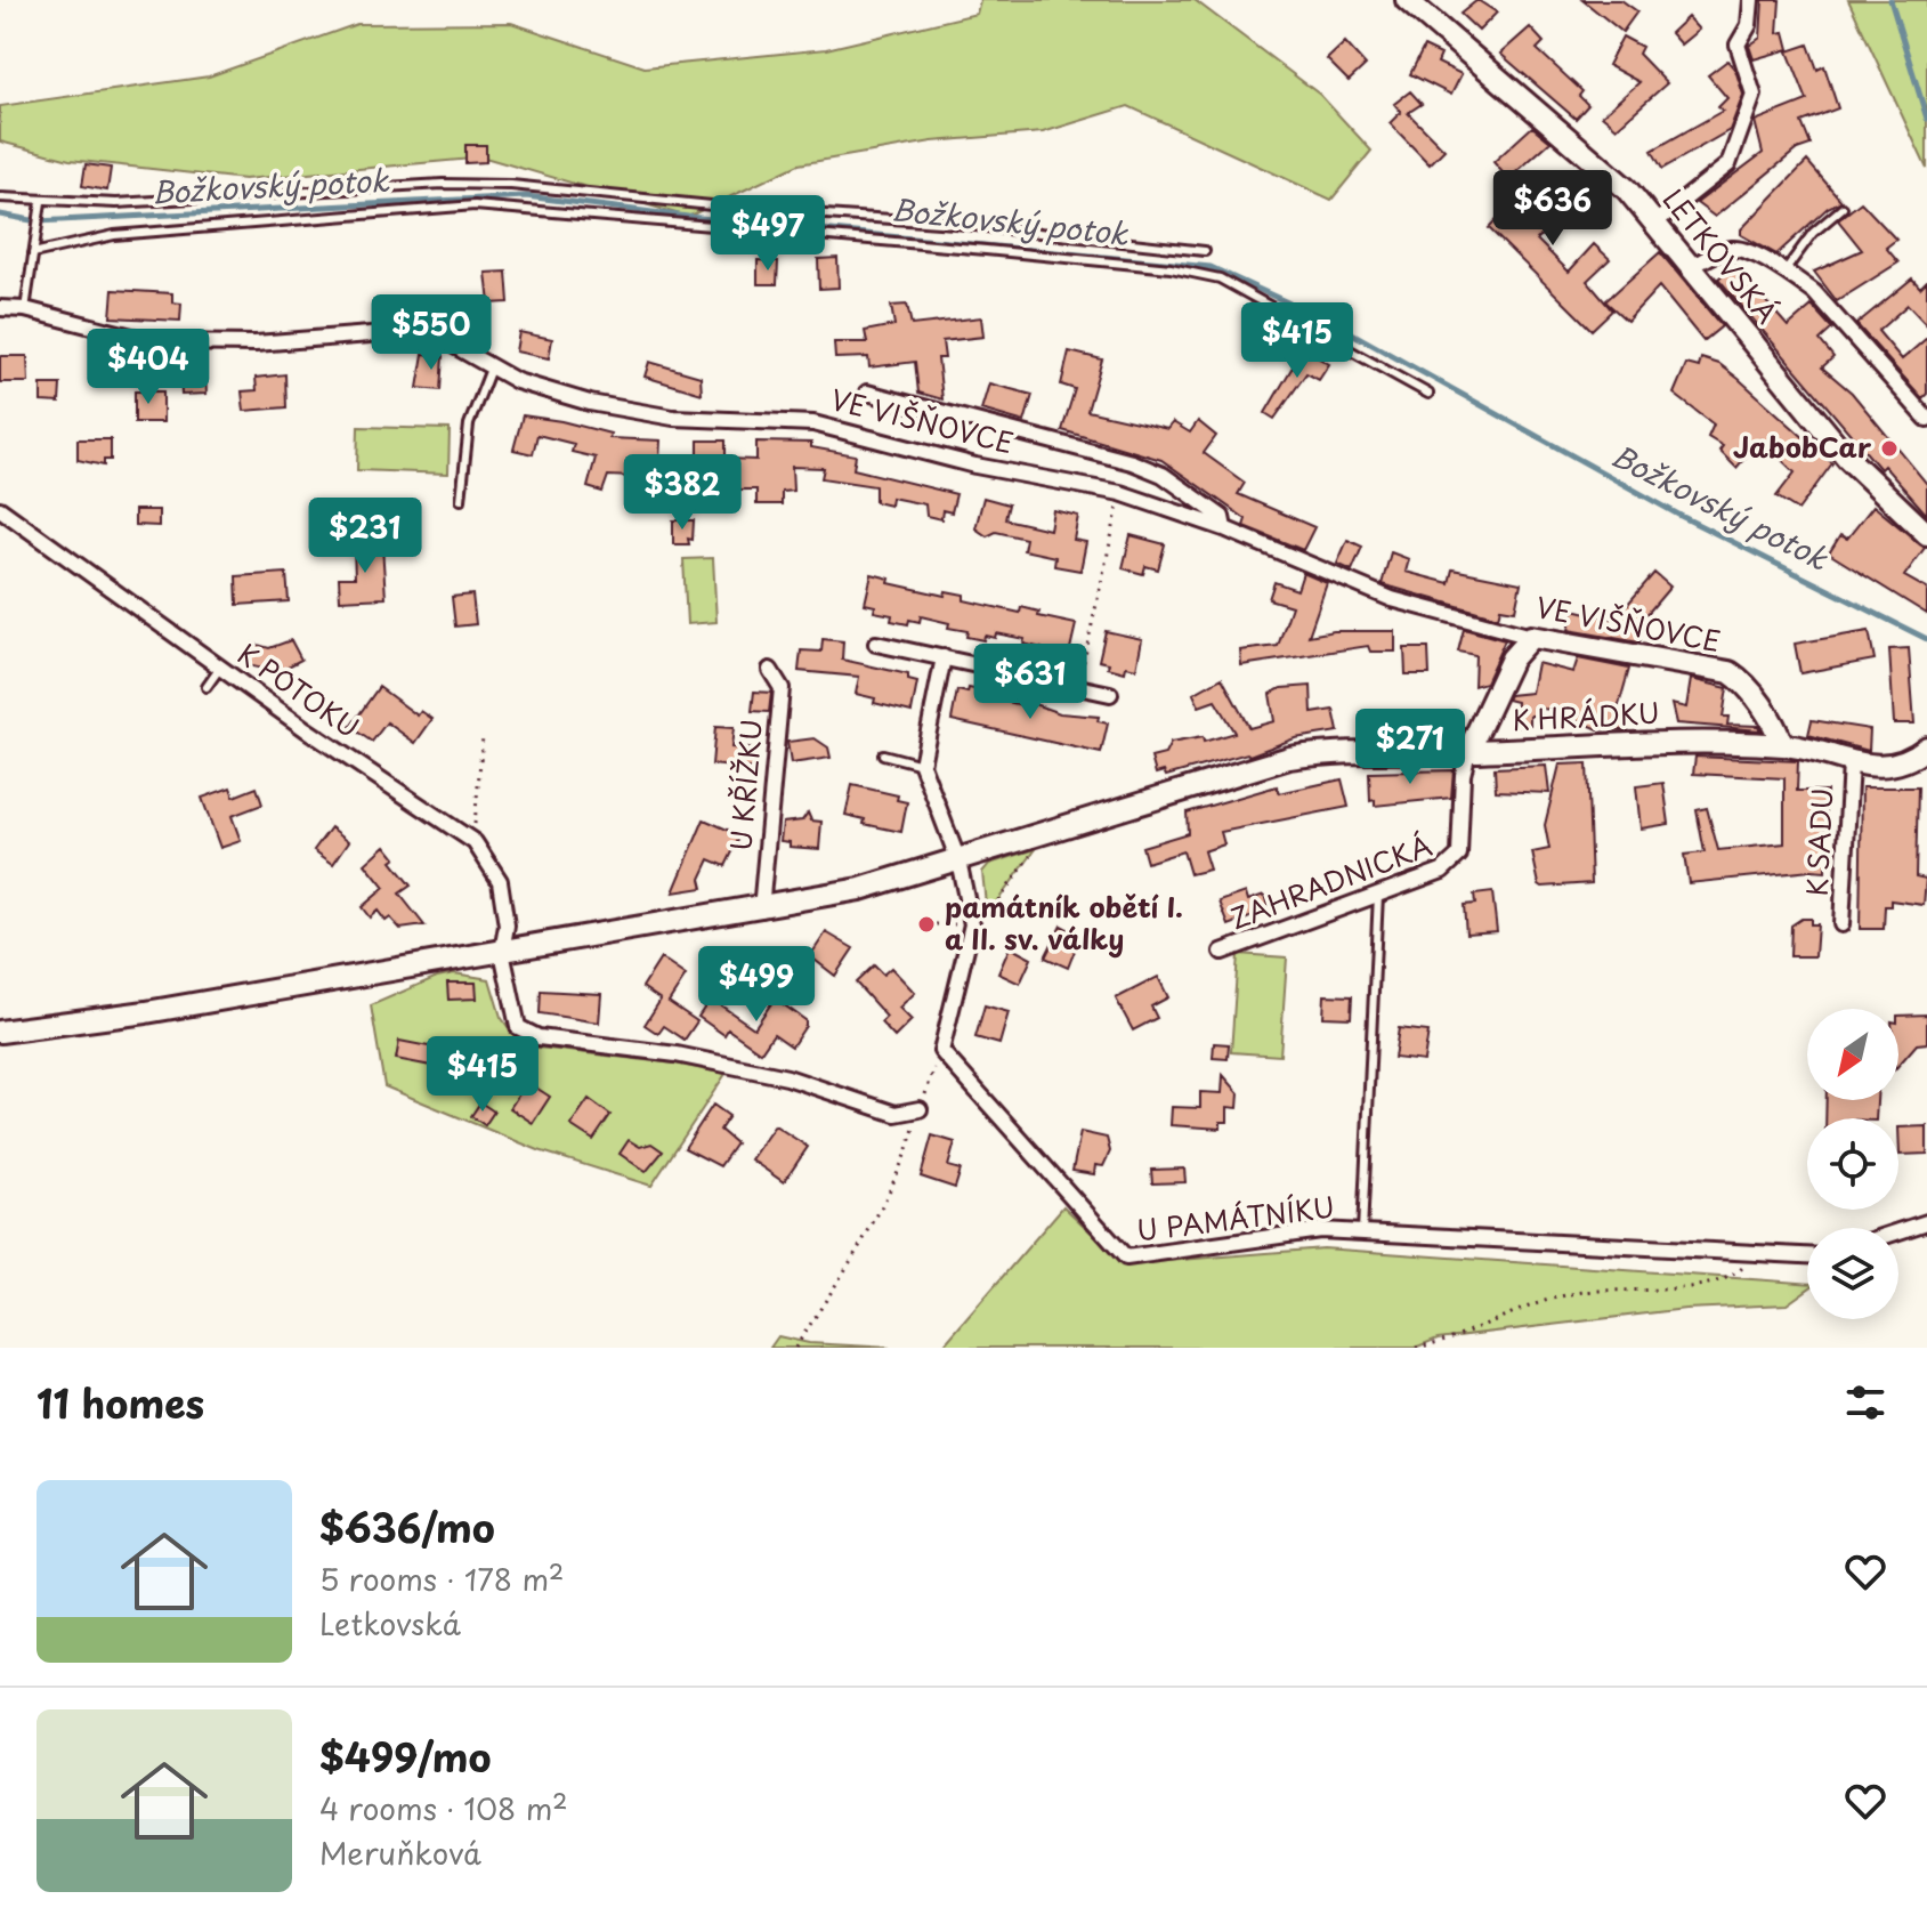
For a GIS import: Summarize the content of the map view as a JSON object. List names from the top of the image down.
{
  "streets": {
    "street": [
      "LETKOVSKÁ",
      "VE VIŠŇOVCE",
      "K POTOKU",
      "K HRÁDKU",
      "U KŘÍŽKU",
      "K SADU",
      "ZAHRADNICKÁ",
      "U PAMÁTNÍKU"
    ]
  },
  "crossings": [
    ["VE VIŠŇOVCE", "K HRÁDKU"],
    ["K HRÁDKU", "K SADU"],
    ["K HRÁDKU", "ZAHRADNICKÁ"]
  ],
  "water": ["Božkovský potok"],
  "places": ["JabobCar", "památník obětí I. a II. sv. války"],
  "north": "bottom left",
  "page": {
    "price": [
      "$636",
      "$497",
      "$550",
      "$415",
      "$404",
      "$382",
      "$231",
      "$631",
      "$271",
      "$499",
      "$415"
    ],
    "heading": "11 homes",
    "list": [
      {
        "name": "$636/mo",
        "note": "5 rooms · 178 m² · Letkovská"
      },
      {
        "name": "$499/mo",
        "note": "4 rooms · 108 m² · Meruňková"
      }
    ]
  }
}
